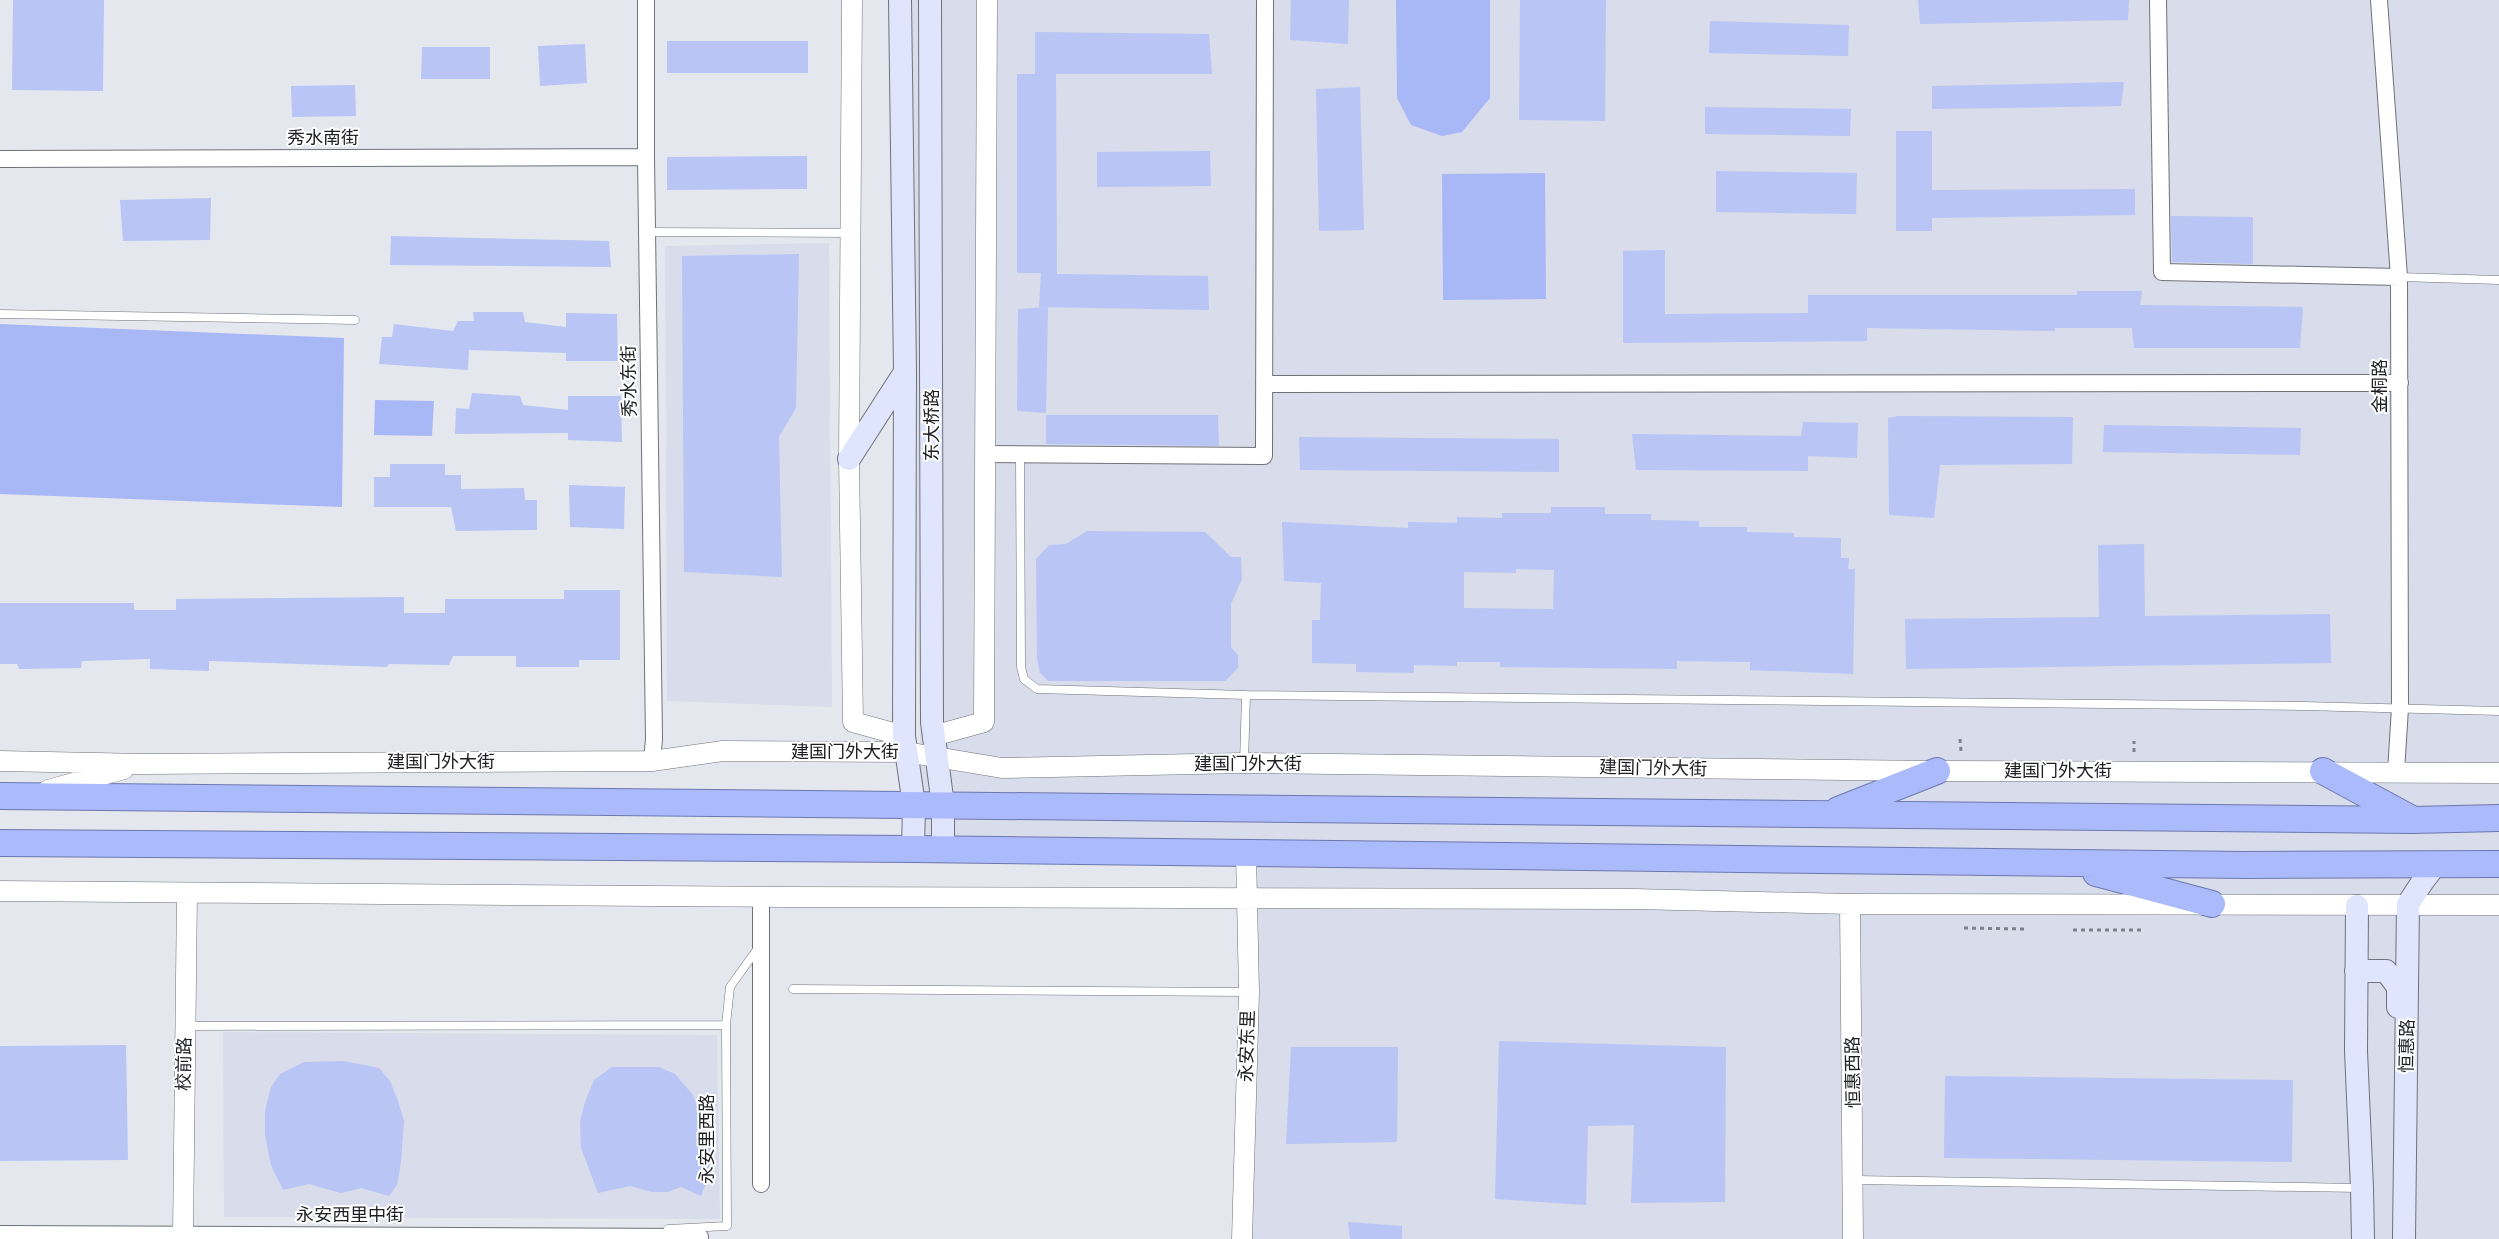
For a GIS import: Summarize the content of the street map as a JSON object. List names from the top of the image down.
{
  "streets": {
    "main road": ["东大桥路", "恒惠路"],
    "street": [
      "秀水南街",
      "秀水东街",
      "金桐路",
      "建国门外大街",
      "永安东里",
      "校前路",
      "恒惠西路",
      "永安西里中街"
    ],
    "lane": ["永安里西路"]
  },
  "crossings": [
    ["秀水南街", "秀水东街"],
    ["秀水东街", "建国门外大街"],
    ["金桐路", "建国门外大街"],
    ["东大桥路", "建国门外大街"],
    ["校前路", "永安西里中街"],
    ["永安里西路", "永安西里中街"]
  ]
}
